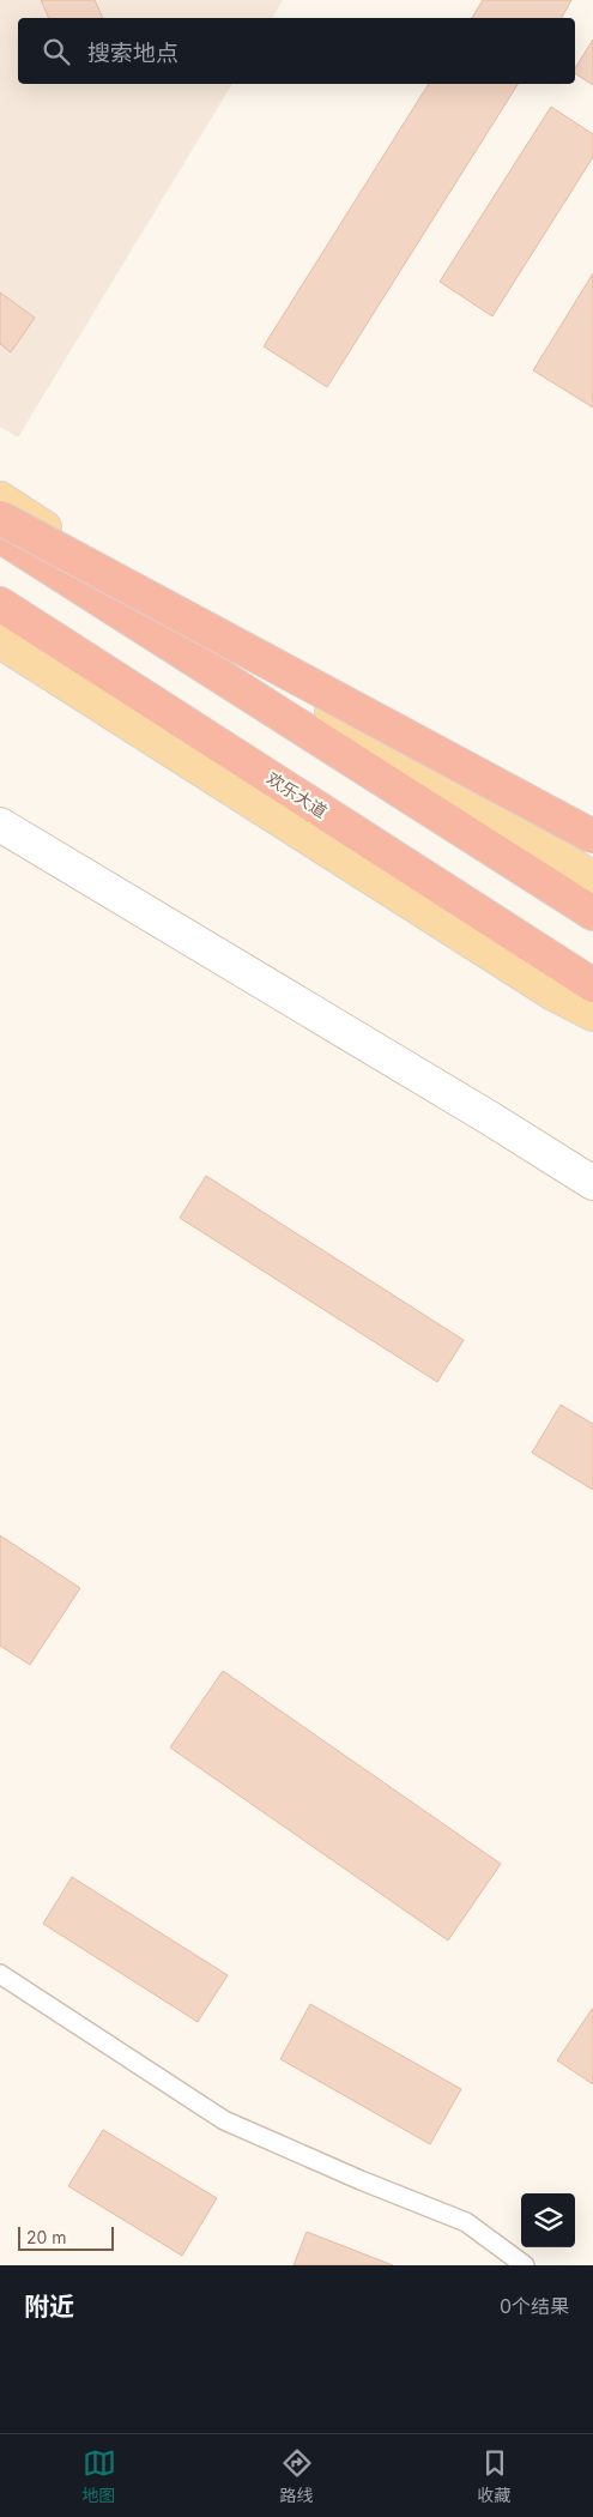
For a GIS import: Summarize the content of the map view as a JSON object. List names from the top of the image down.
{
  "streets": {
    "highway": ["欢乐大道"]
  },
  "scale_bar": "20 m",
  "page": {
    "search": "搜索地点",
    "scale": "20 m",
    "heading": ["附近", "0个结果"],
    "nav": ["地图", "路线", "收藏"]
  }
}
